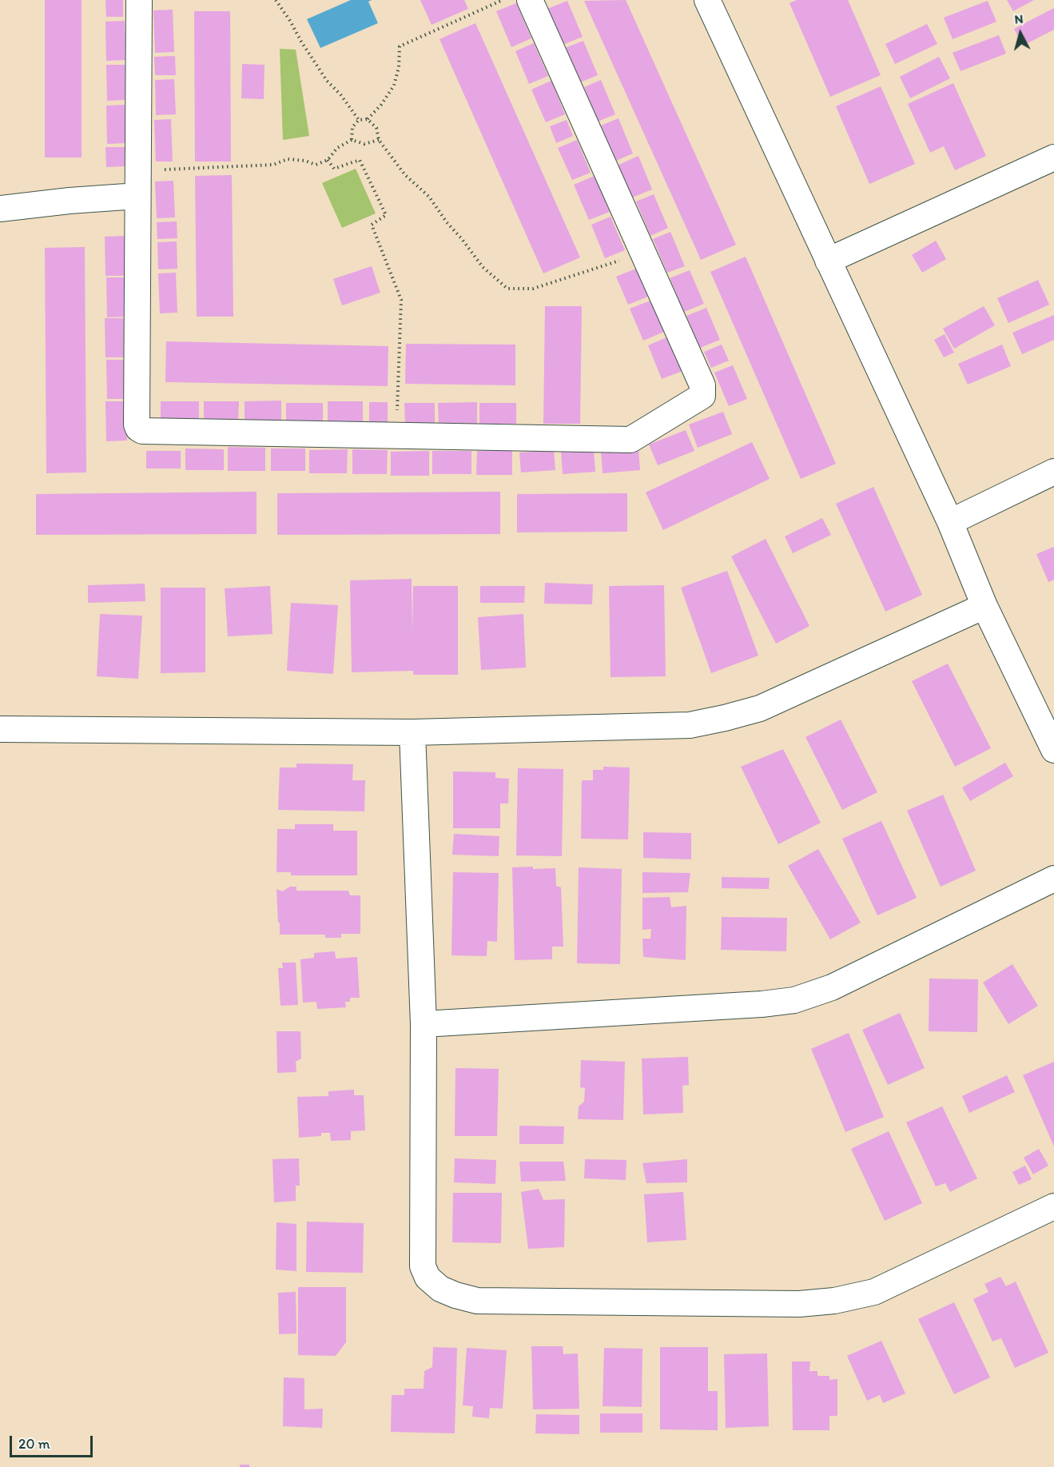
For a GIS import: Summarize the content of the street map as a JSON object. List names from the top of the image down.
{
  "scale_bar": "20 m",
  "north": "top"
}
